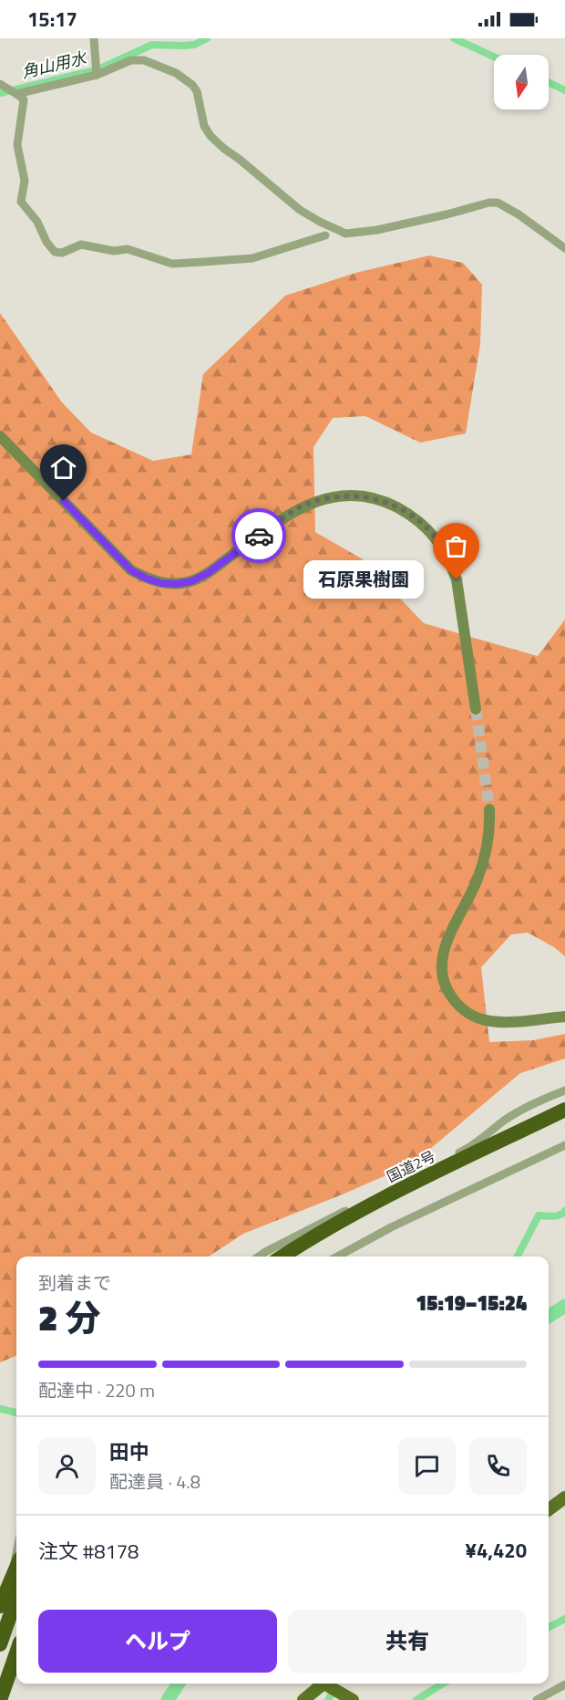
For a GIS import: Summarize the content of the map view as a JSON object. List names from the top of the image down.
{
  "streets": {
    "highway": ["国道2号"]
  },
  "water": ["角山用水"],
  "places": ["石原果樹園"],
  "north": "bottom",
  "page": {
    "status": "15:17",
    "bubble": "石原果樹園",
    "heading": ["2 分", "到着まで", "15:19–15:24"],
    "panel": [
      "田中",
      "配達員 · 4.8",
      "注文 #8178",
      "¥4,420"
    ],
    "bar": "配達中 · 220 m",
    "buttons": ["ヘルプ", "共有"]
  }
}
